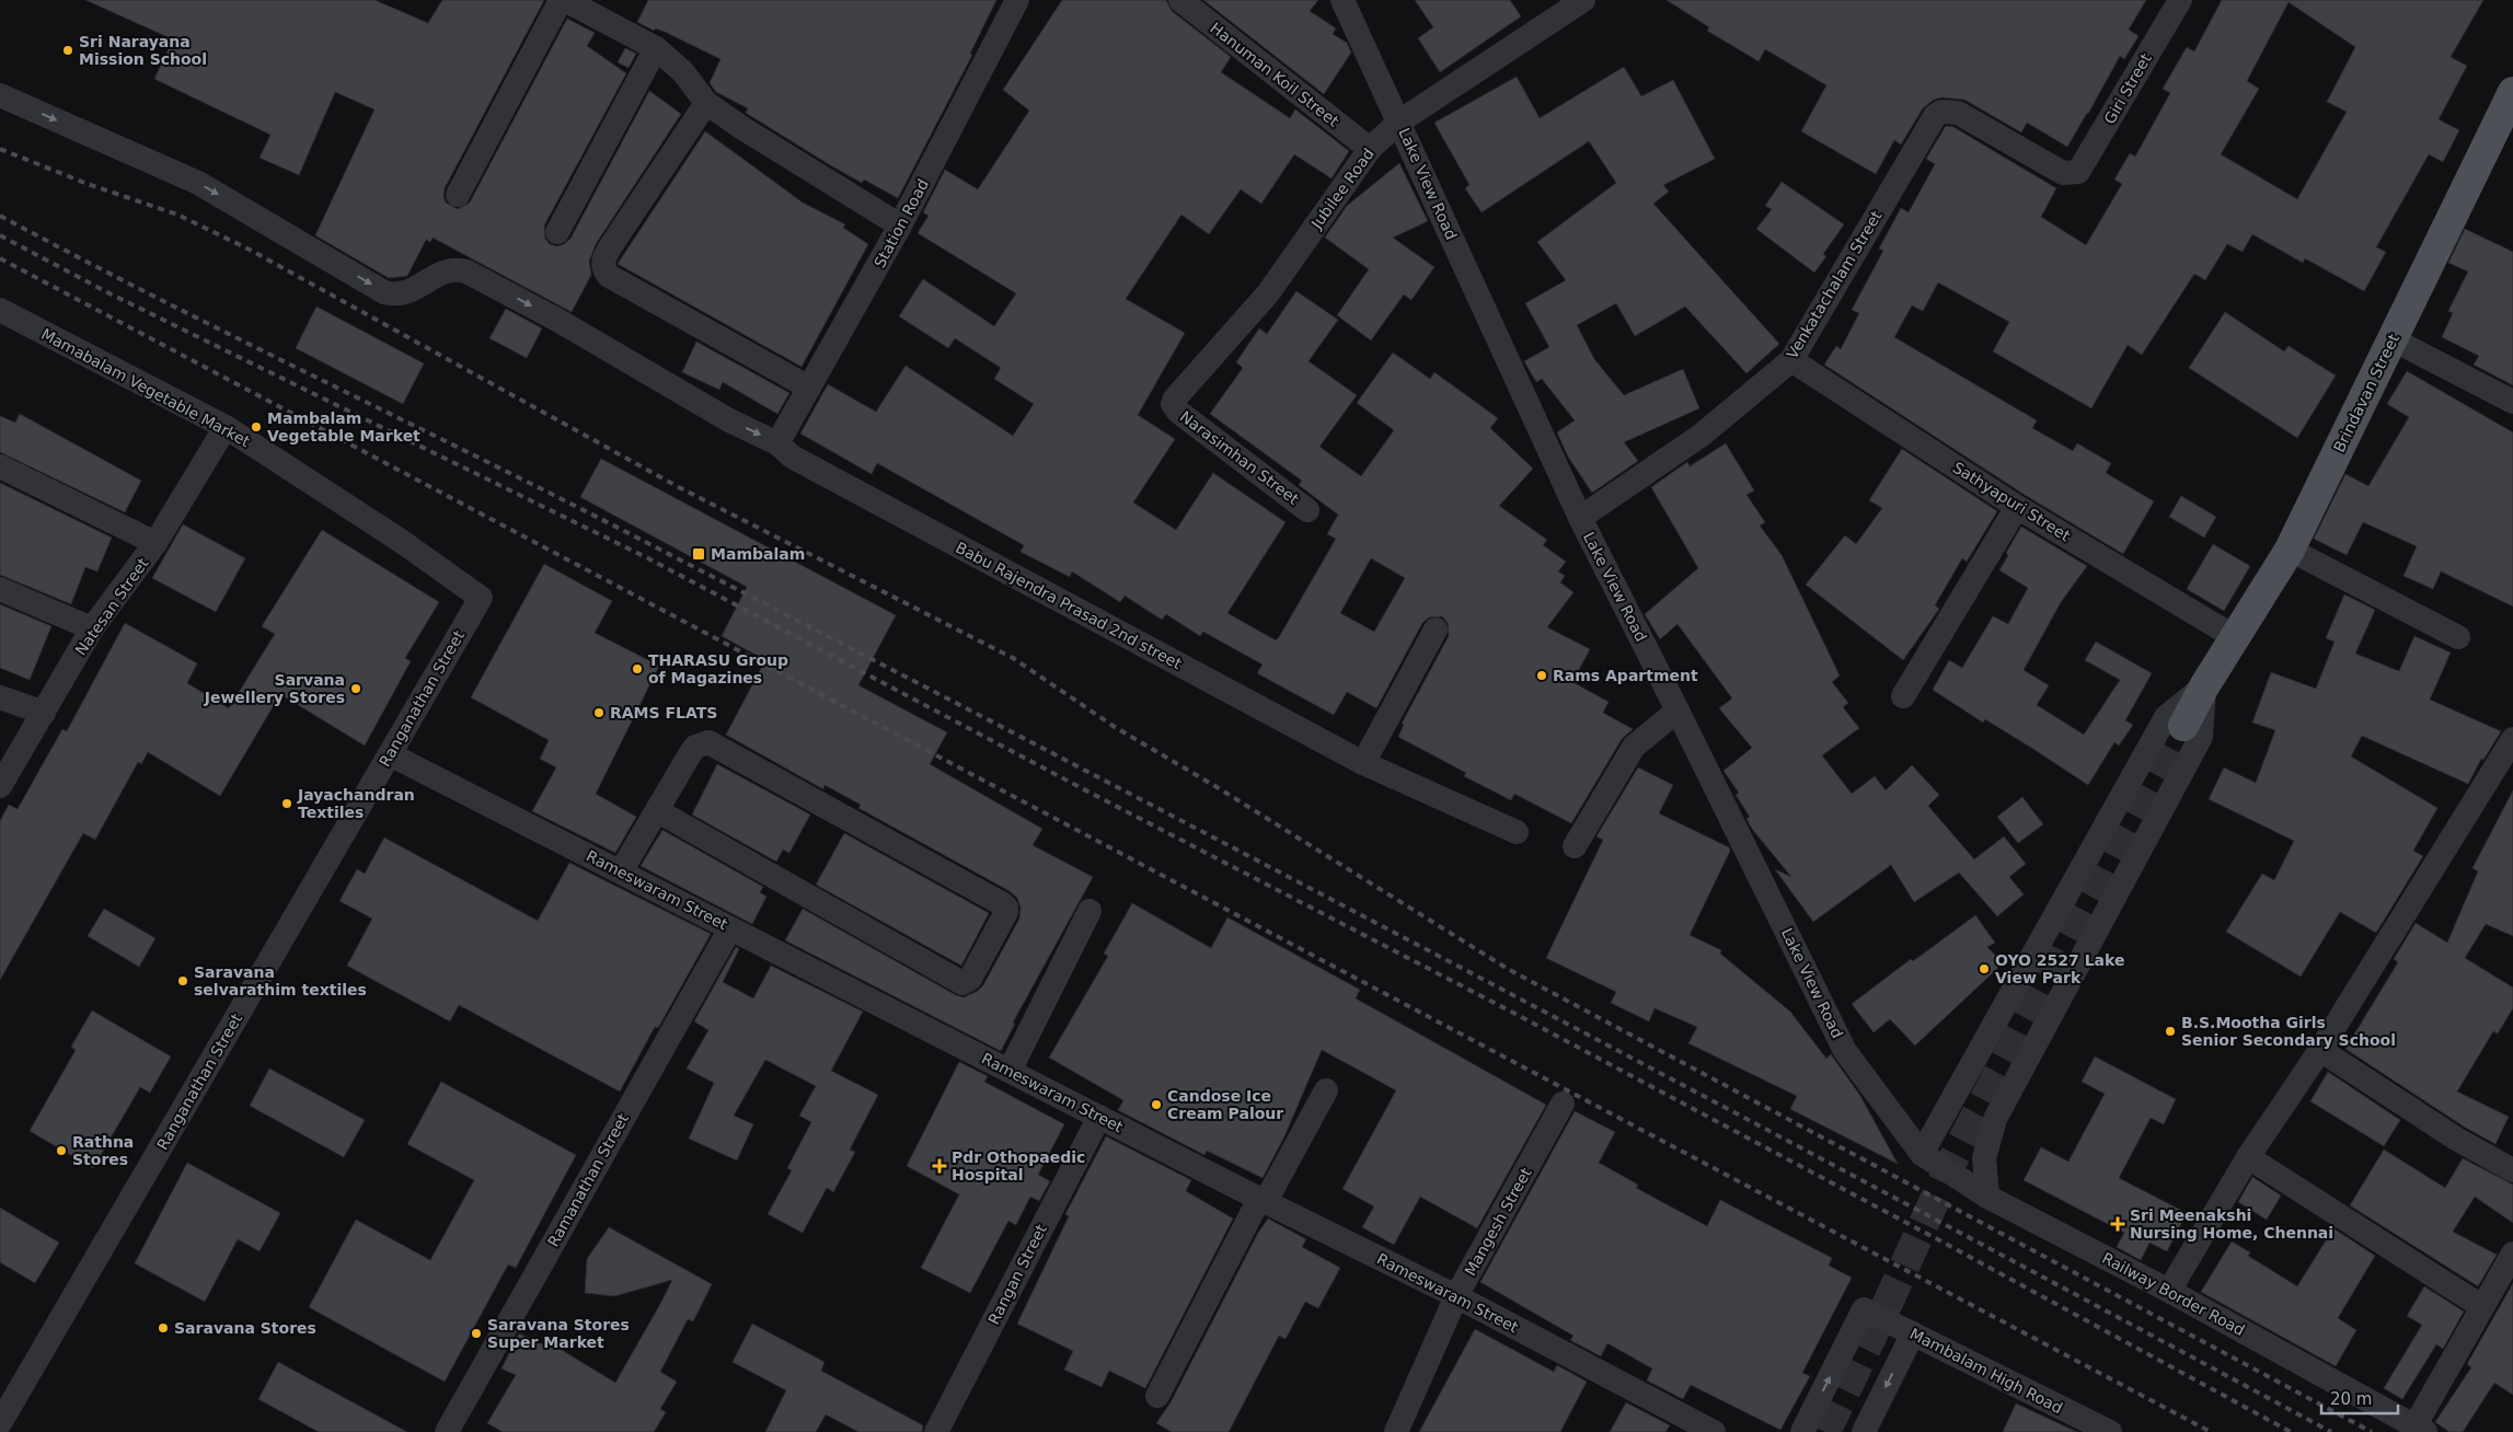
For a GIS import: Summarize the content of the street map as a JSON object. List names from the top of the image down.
{
  "streets": {
    "main road": ["Brindavan Street"],
    "street": [
      "Hanuman Koil Street",
      "Giri Street",
      "Lake View Road",
      "Jubilee Road",
      "Station Road",
      "Venkatachalam Street",
      "Mamabalam Vegetable Market",
      "Narasimhan Street",
      "Sathyapuri Street",
      "Babu Rajendra Prasad 2nd street",
      "Natesan Street",
      "Ranganathan Street",
      "Rameswaram Street",
      "Ramanathan Street",
      "Mangesh Street",
      "Rangan Street",
      "Railway Border Road",
      "Mambalam High Road"
    ]
  },
  "crossings": [
    ["Hanuman Koil Street", "Jubilee Road"],
    ["Giri Street", "Venkatachalam Street"],
    ["Lake View Road", "Jubilee Road"],
    ["Lake View Road", "Venkatachalam Street"],
    ["Lake View Road", "Railway Border Road"],
    ["Jubilee Road", "Narasimhan Street"],
    ["Station Road", "Babu Rajendra Prasad 2nd street"],
    ["Venkatachalam Street", "Sathyapuri Street"],
    ["Mamabalam Vegetable Market", "Natesan Street"],
    ["Mamabalam Vegetable Market", "Ranganathan Street"],
    ["Brindavan Street", "Sathyapuri Street"],
    ["Ranganathan Street", "Rameswaram Street"],
    ["Rameswaram Street", "Ramanathan Street"],
    ["Rameswaram Street", "Mangesh Street"],
    ["Rameswaram Street", "Rangan Street"]
  ],
  "one_way": ["Babu Rajendra Prasad 2nd street"],
  "places": {
    "other": [
      "Sri Narayana Mission School",
      "Mambalam Vegetable Market",
      "THARASU Group of Magazines",
      "Rams Apartment",
      "Sarvana Jewellery Stores",
      "RAMS FLATS",
      "Jayachandran Textiles",
      "OYO 2527 Lake View Park",
      "Saravana selvarathim textiles",
      "B.S.Mootha Girls Senior Secondary School",
      "Candose Ice Cream Palour",
      "Rathna Stores",
      "Saravana Stores",
      "Saravana Stores Super Market"
    ],
    "transit": ["Mambalam"],
    "health": ["Pdr Othopaedic Hospital", "Sri Meenakshi Nursing Home, Chennai"]
  },
  "scale_bar": "20 m"
}
